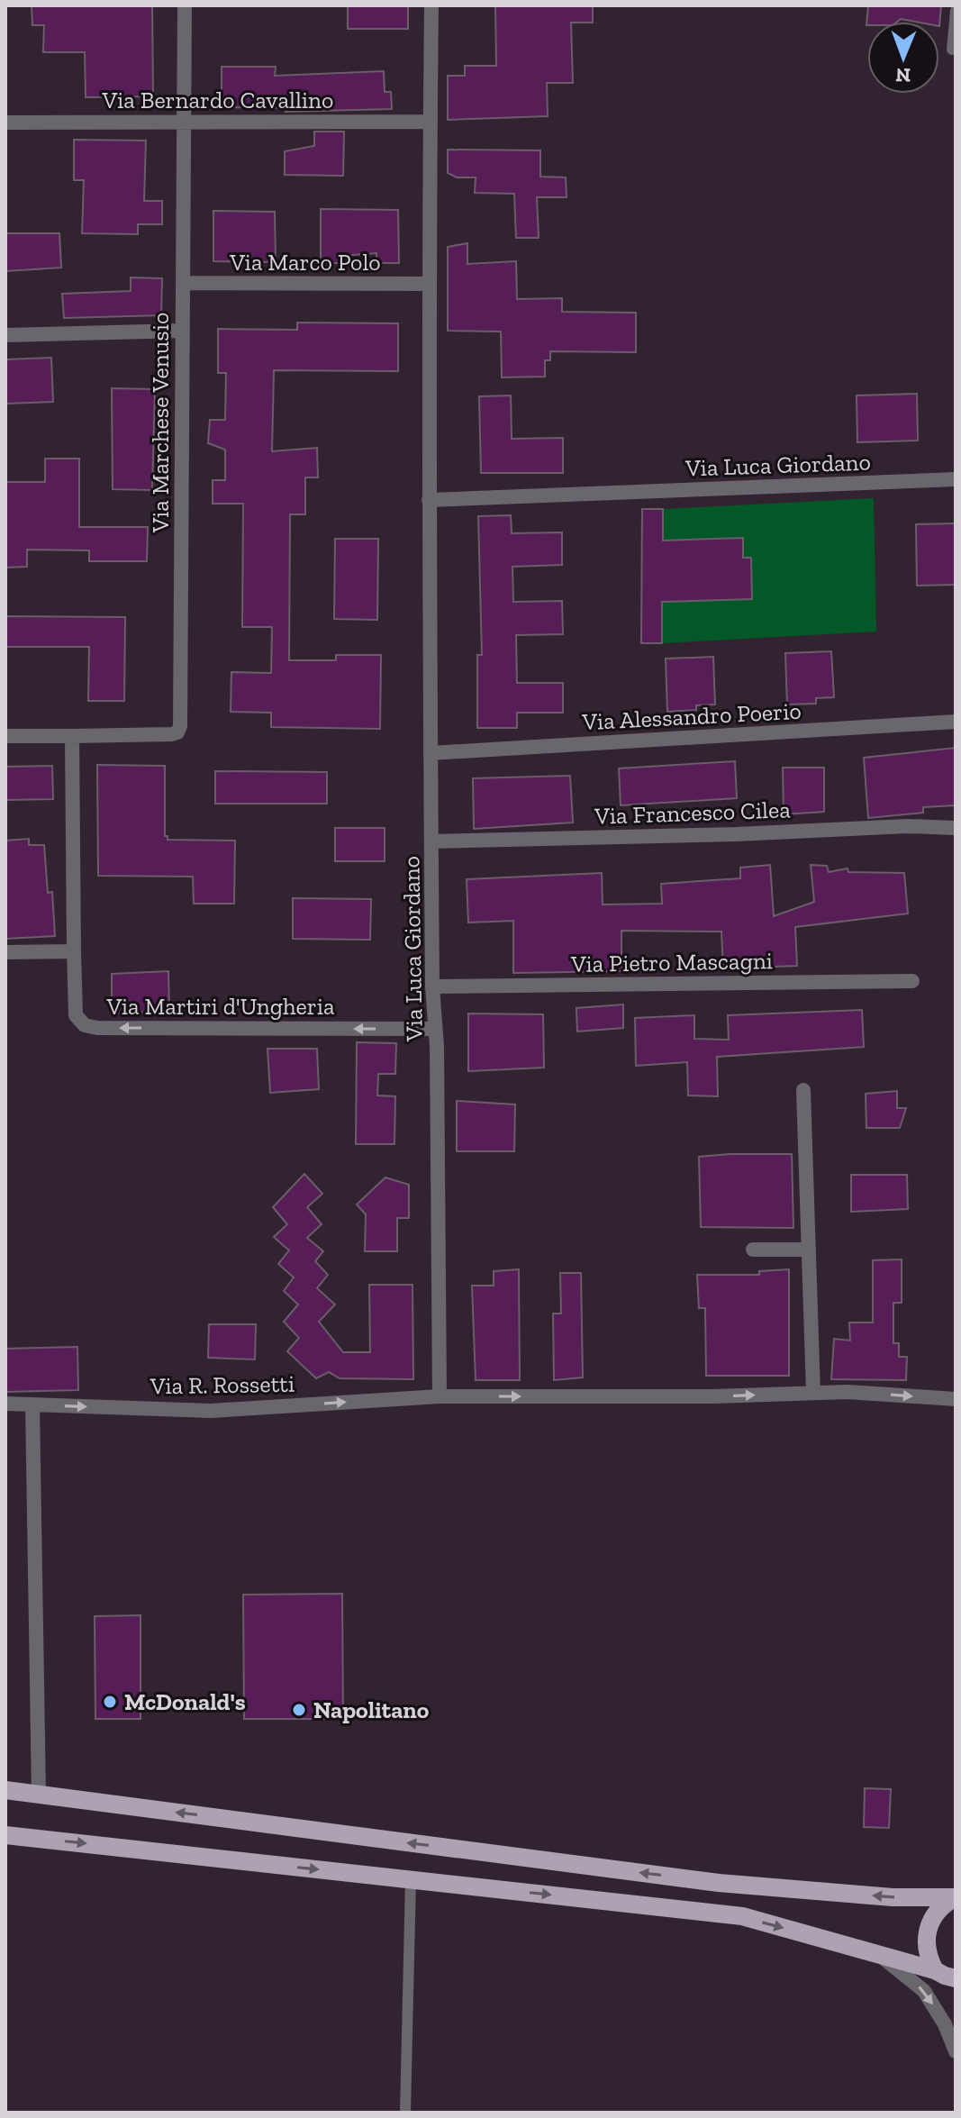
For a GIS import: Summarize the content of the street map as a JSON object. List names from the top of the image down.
{
  "streets": {
    "street": [
      "Via Bernardo Cavallino",
      "Via Marco Polo",
      "Via Marchese Venusio",
      "Via Luca Giordano",
      "Via Alessandro Poerio",
      "Via Francesco Cilea",
      "Via Pietro Mascagni",
      "Via Martiri d'Ungheria",
      "Via R. Rossetti"
    ]
  },
  "crossings": [
    ["Via Bernardo Cavallino", "Via Marchese Venusio"],
    ["Via Bernardo Cavallino", "Via Luca Giordano"],
    ["Via Marco Polo", "Via Marchese Venusio"],
    ["Via Marco Polo", "Via Luca Giordano"],
    ["Via Marchese Venusio", "Via Martiri d'Ungheria"],
    ["Via Luca Giordano", "Via Alessandro Poerio"],
    ["Via Luca Giordano", "Via Francesco Cilea"],
    ["Via Luca Giordano", "Via Pietro Mascagni"],
    ["Via Luca Giordano", "Via Martiri d'Ungheria"],
    ["Via Luca Giordano", "Via R. Rossetti"]
  ],
  "one_way": ["Via Martiri d'Ungheria", "Via R. Rossetti"],
  "places": ["McDonald's", "Napolitano"],
  "north": "bottom"
}
